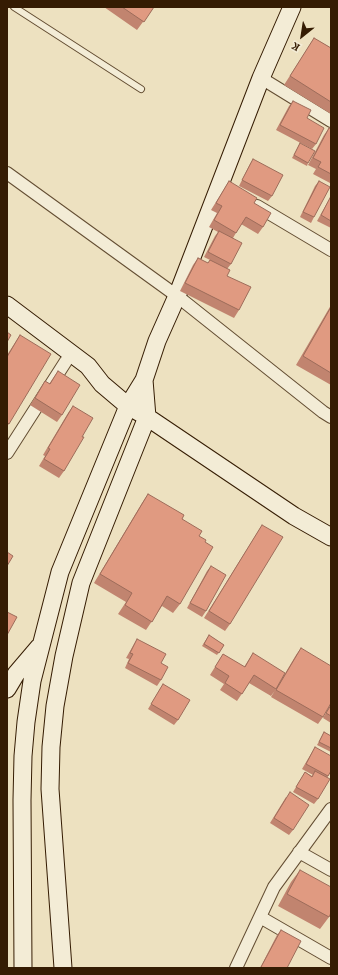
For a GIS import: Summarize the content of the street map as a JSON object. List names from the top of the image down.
{
  "north": "bottom left"
}
